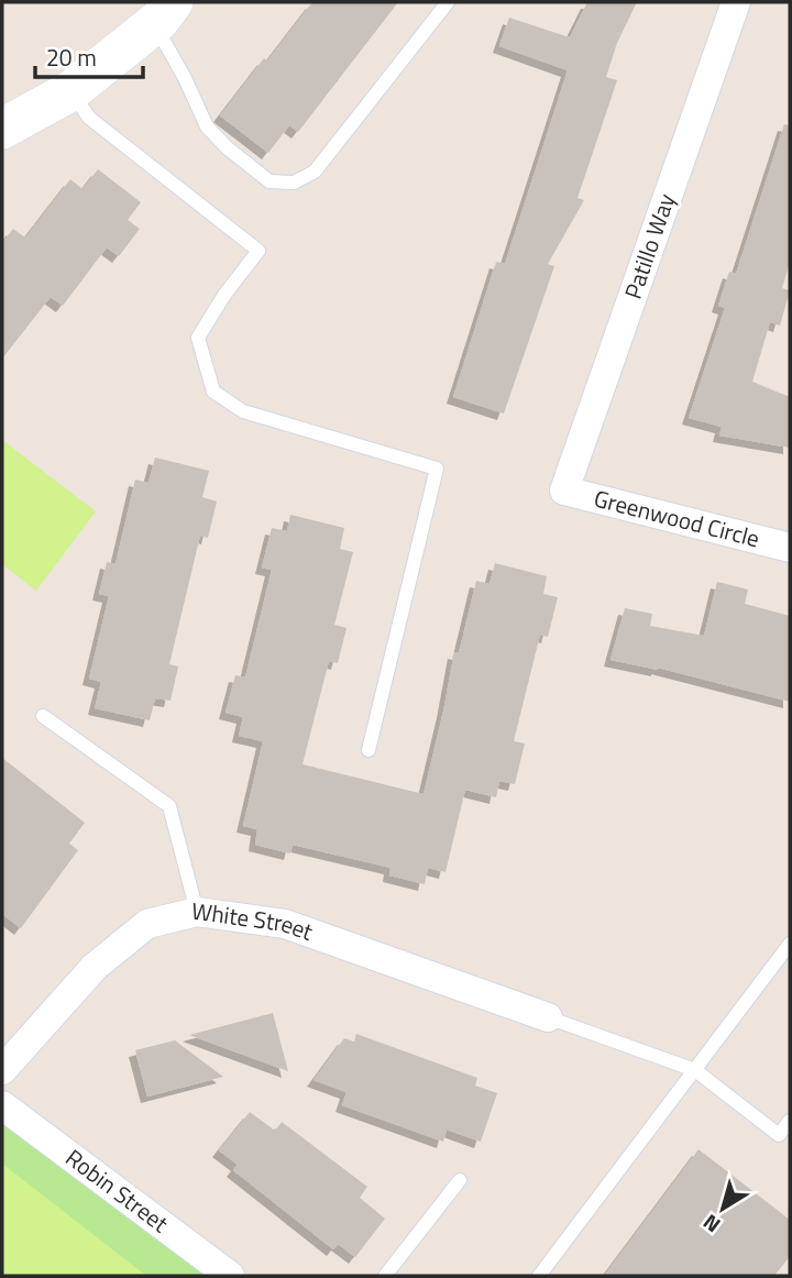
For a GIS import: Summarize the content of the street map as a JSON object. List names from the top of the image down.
{
  "streets": {
    "street": [
      "Patillo Way",
      "Greenwood Circle",
      "White Street",
      "Robin Street"
    ]
  },
  "crossings": [
    ["Patillo Way", "Greenwood Circle"]
  ],
  "scale_bar": "20 m",
  "north": "bottom left"
}
